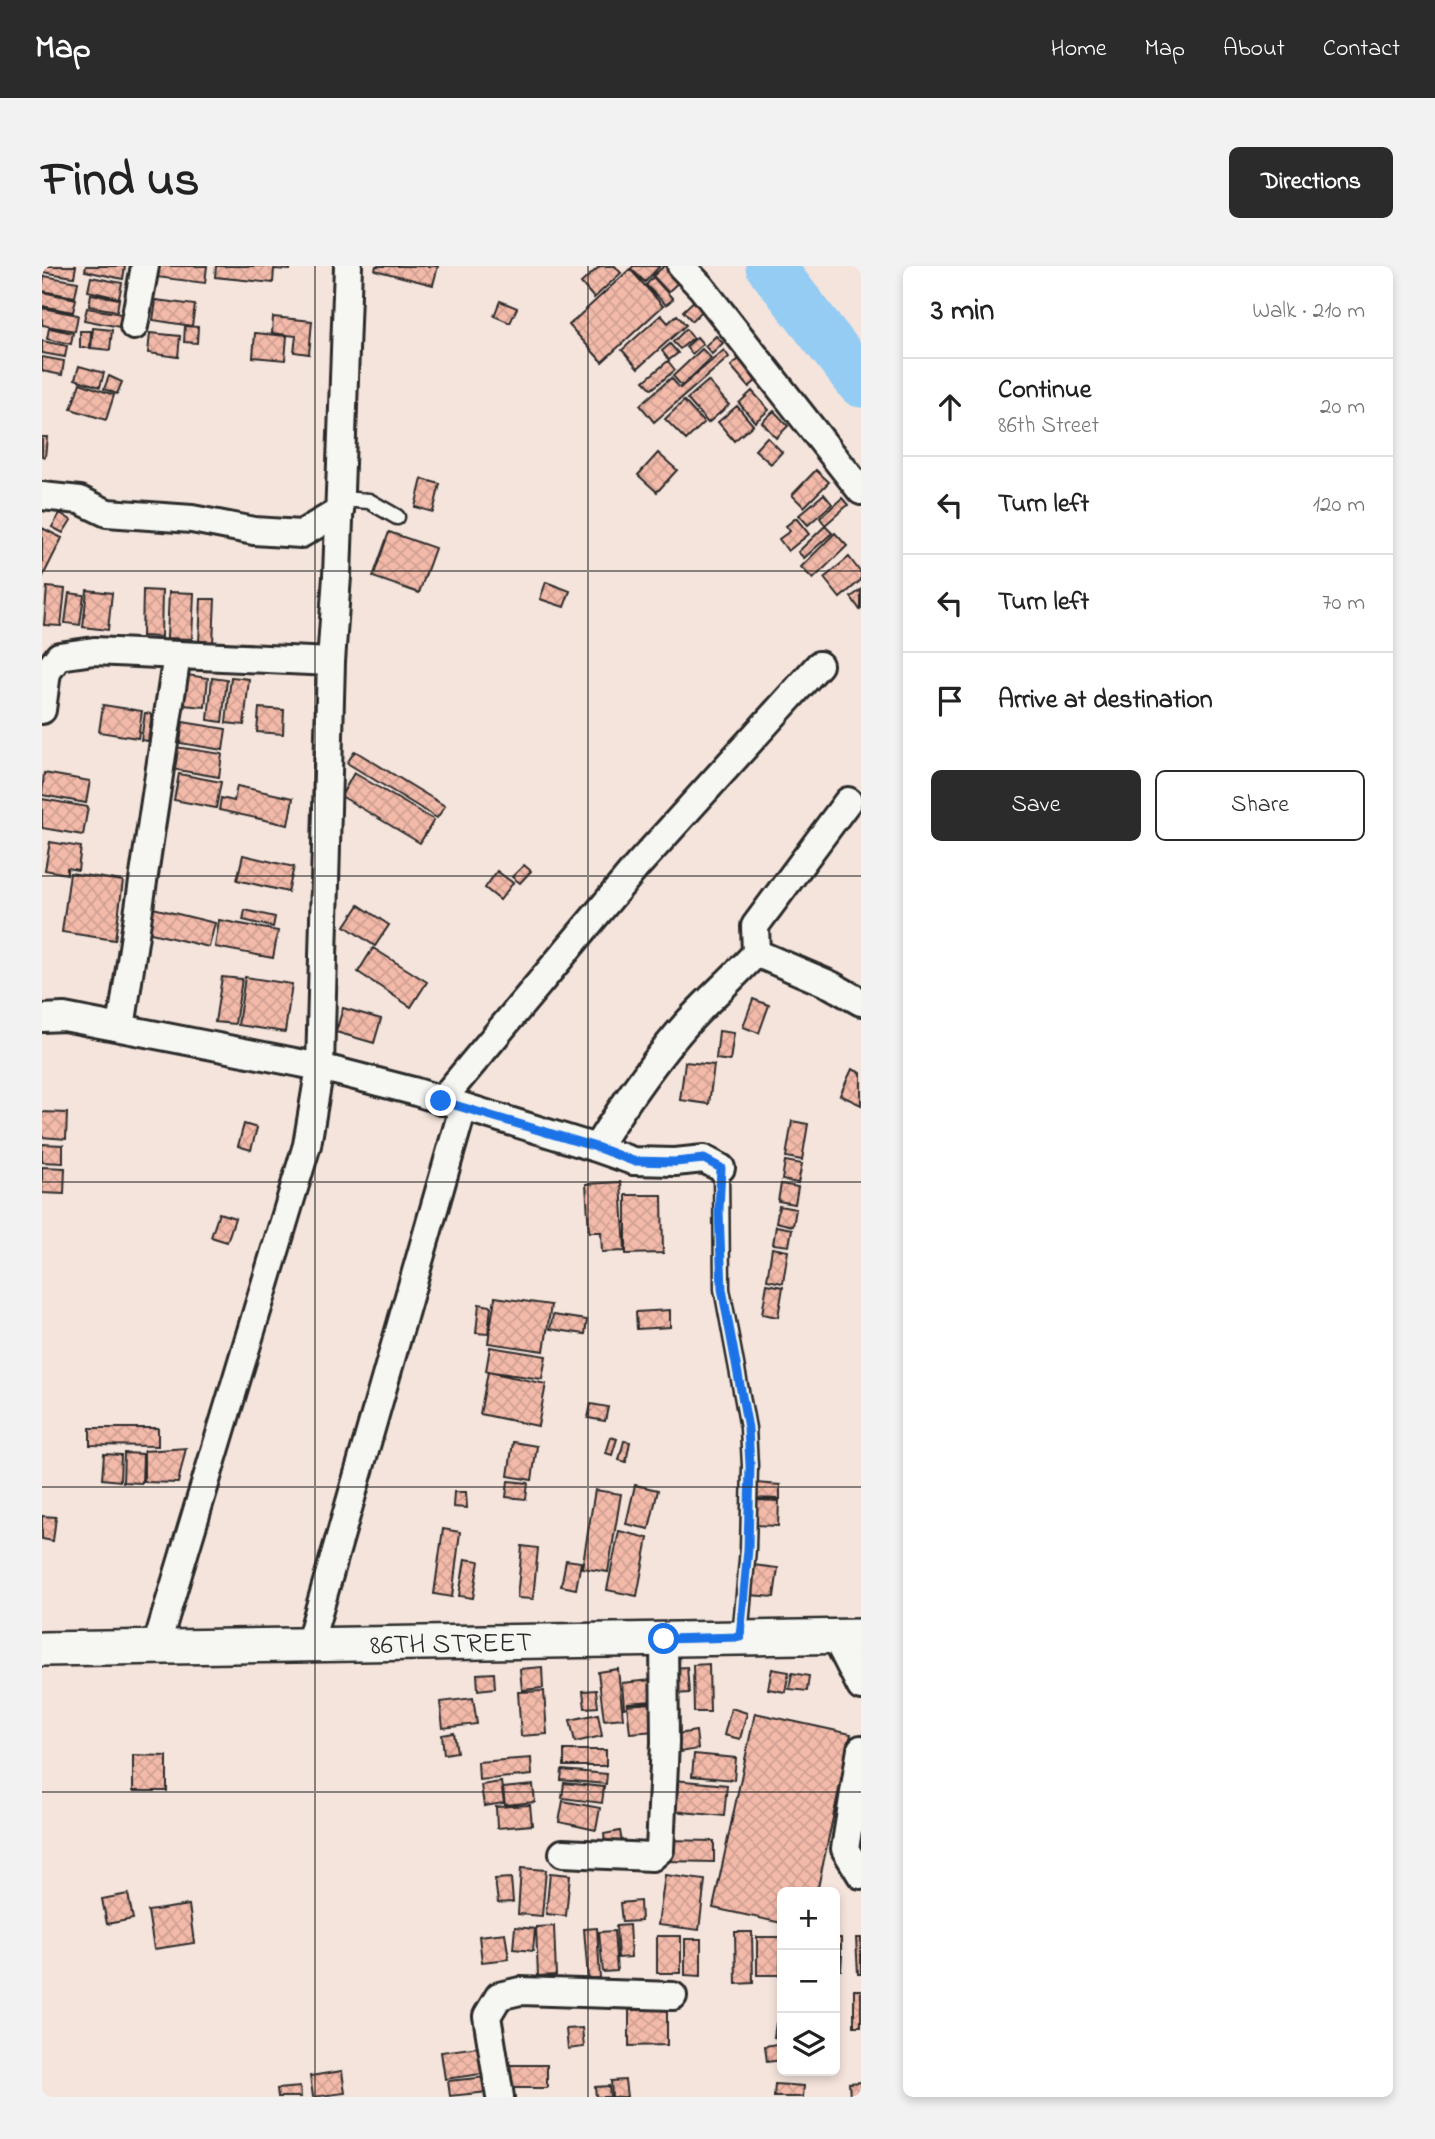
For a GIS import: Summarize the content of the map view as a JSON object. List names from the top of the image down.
{
  "streets": {
    "street": ["86TH STREET"]
  },
  "page": {
    "header": "Map",
    "nav": [
      "Home",
      "Map",
      "About",
      "Contact"
    ],
    "title": "Find us",
    "buttons": [
      "Directions",
      ["Save", "Share"]
    ],
    "heading": ["3 min", "Walk · 210 m"],
    "list": [
      ["Continue", "86th Street", "20 m"],
      ["Turn left", "120 m"],
      ["Turn left", "70 m"],
      "Arrive at destination"
    ],
    "map_buttons": ["+", "−"]
  }
}
